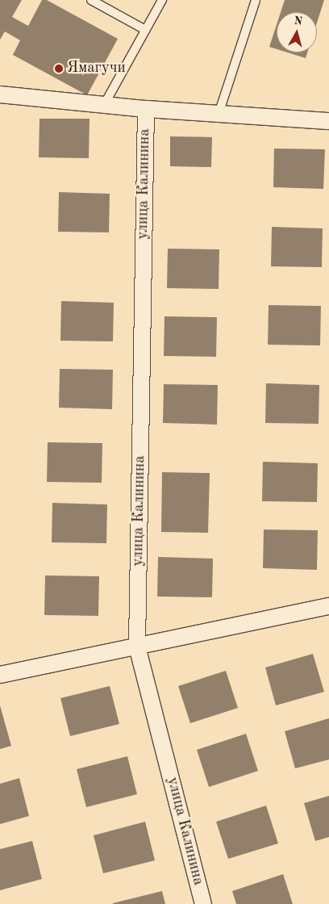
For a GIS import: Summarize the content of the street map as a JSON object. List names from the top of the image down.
{
  "streets": {
    "street": ["улица Калинина"]
  },
  "places": ["Ямагучи"],
  "north": "top"
}
